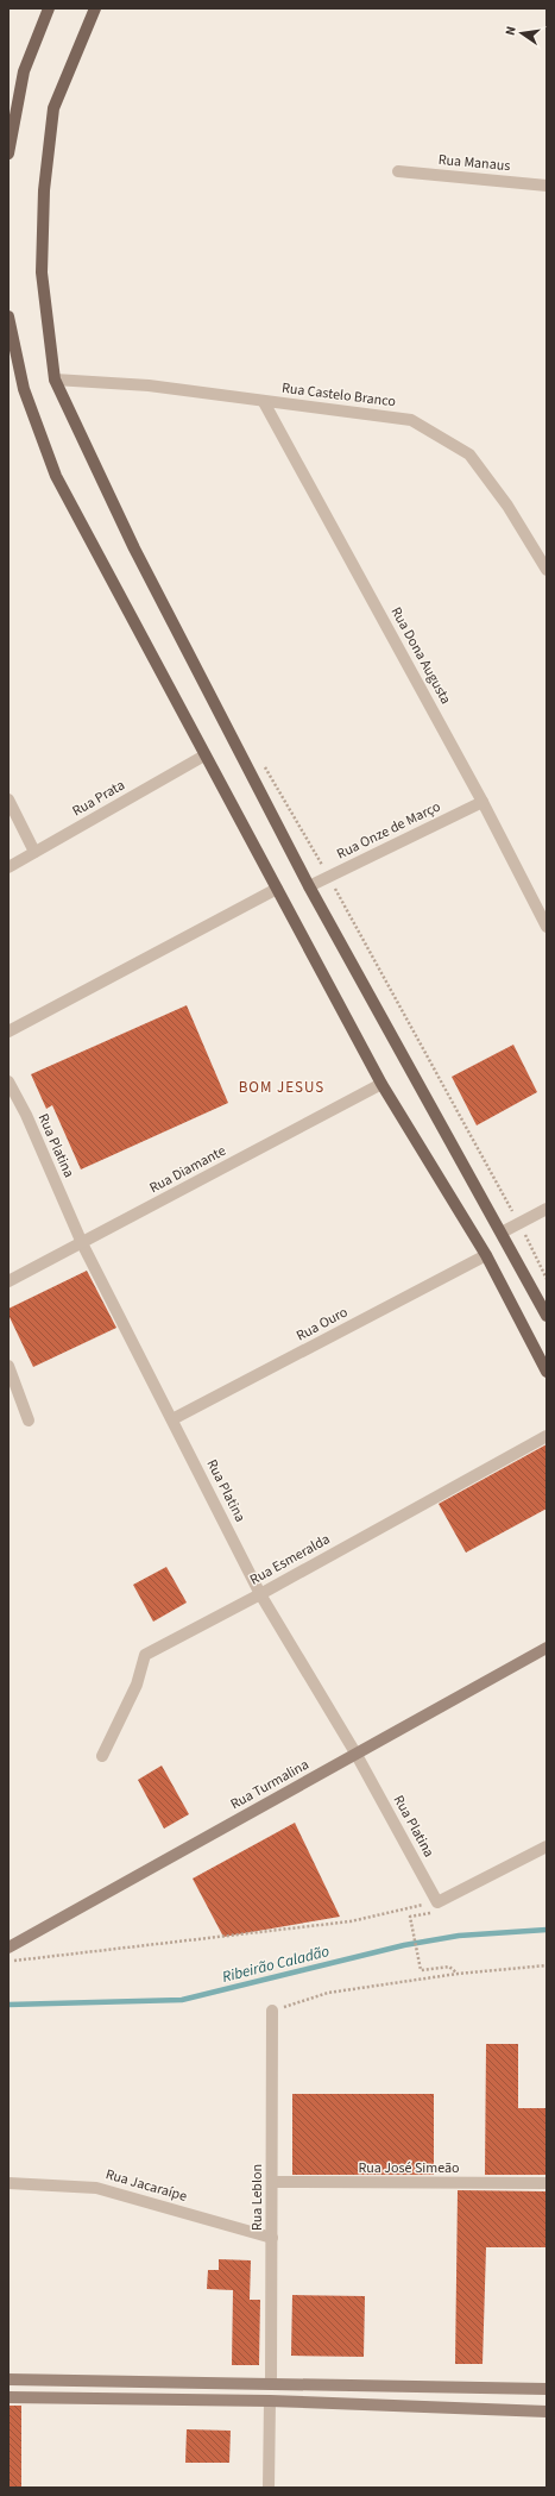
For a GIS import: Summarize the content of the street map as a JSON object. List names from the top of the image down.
{
  "streets": {
    "main road": ["Rua Turmalina"],
    "street": [
      "Rua Manaus",
      "Rua Castelo Branco",
      "Rua Dona Augusta",
      "Rua Prata",
      "Rua Onze de Março",
      "Rua Platina",
      "Rua Diamante",
      "Rua Ouro",
      "Rua Esmeralda",
      "Rua José Simeão",
      "Rua Jacaraípe",
      "Rua Leblon"
    ]
  },
  "crossings": [
    ["Rua Castelo Branco", "Rua Dona Augusta"],
    ["Rua Dona Augusta", "Rua Onze de Março"],
    ["Rua Platina", "Rua Diamante"],
    ["Rua Platina", "Rua Ouro"],
    ["Rua Platina", "Rua Esmeralda"],
    ["Rua Platina", "Rua Turmalina"],
    ["Rua José Simeão", "Rua Leblon"],
    ["Rua Jacaraípe", "Rua Leblon"]
  ],
  "districts": ["BOM JESUS"],
  "water": ["Ribeirão Caladão"],
  "north": "left"
}
